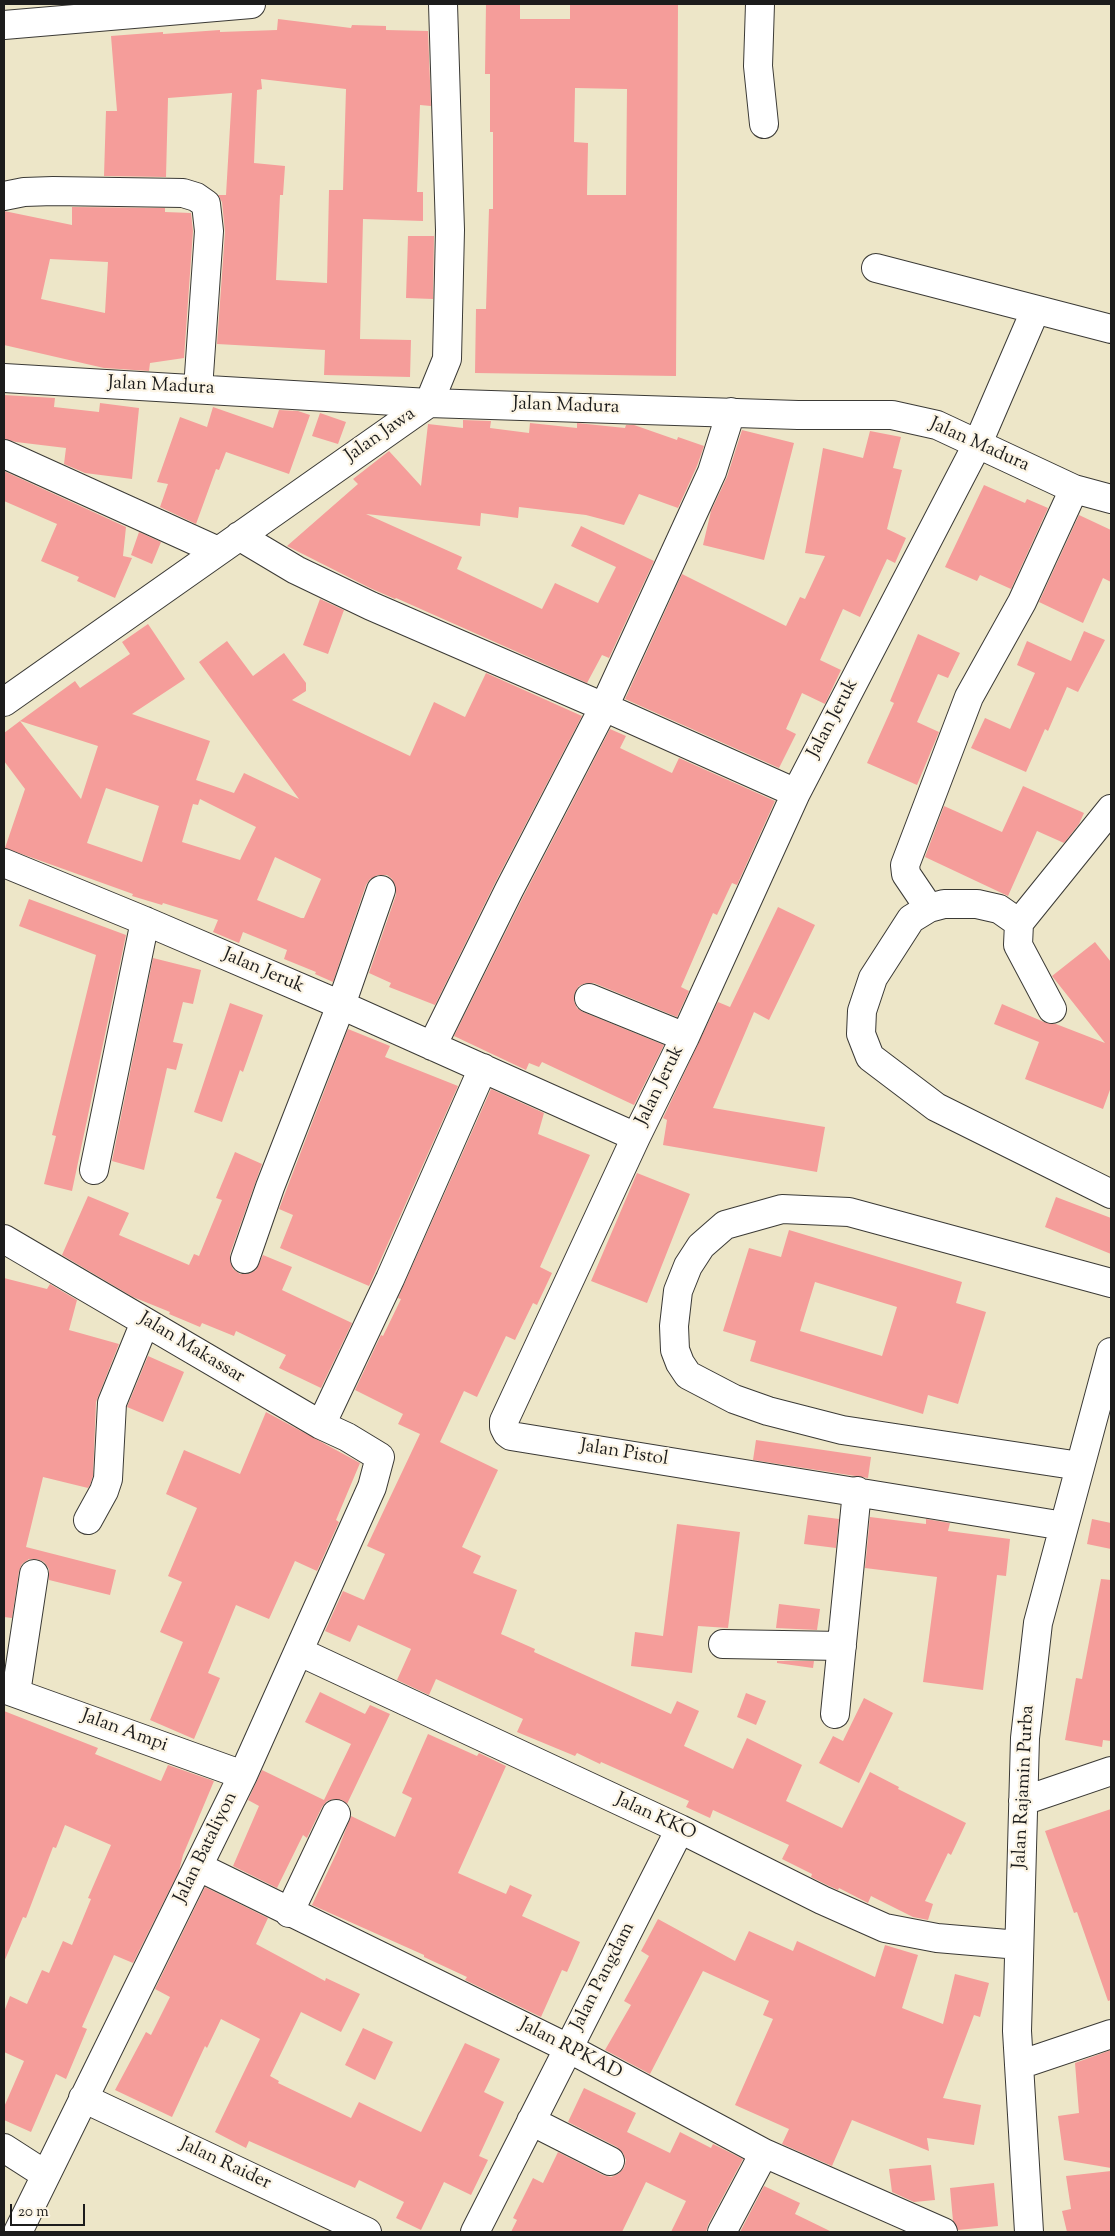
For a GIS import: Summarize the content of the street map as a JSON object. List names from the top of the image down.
{
  "streets": {
    "street": [
      "Jalan Madura",
      "Jalan Jawa",
      "Jalan Jeruk",
      "Jalan Makassar",
      "Jalan Pistol",
      "Jalan Ampi",
      "Jalan Rajamin Purba",
      "Jalan KKO",
      "Jalan Bataliyon",
      "Jalan Pangdam",
      "Jalan RPKAD",
      "Jalan Raider"
    ]
  },
  "crossings": [
    ["Jalan Madura", "Jalan Jawa"],
    ["Jalan Madura", "Jalan Jeruk"],
    ["Jalan Jeruk", "Jalan Pistol"],
    ["Jalan Makassar", "Jalan Bataliyon"],
    ["Jalan Pistol", "Jalan Rajamin Purba"],
    ["Jalan Ampi", "Jalan Bataliyon"],
    ["Jalan Rajamin Purba", "Jalan KKO"],
    ["Jalan KKO", "Jalan Bataliyon"],
    ["Jalan KKO", "Jalan Pangdam"],
    ["Jalan Bataliyon", "Jalan RPKAD"],
    ["Jalan Bataliyon", "Jalan Raider"],
    ["Jalan Pangdam", "Jalan RPKAD"]
  ],
  "scale_bar": "20 m"
}
